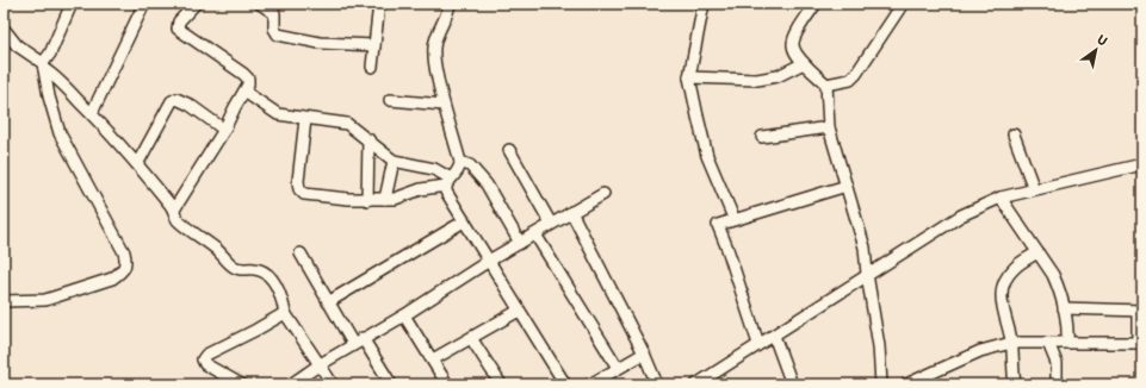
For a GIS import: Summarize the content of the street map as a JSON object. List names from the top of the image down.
{
  "north": "top right"
}
